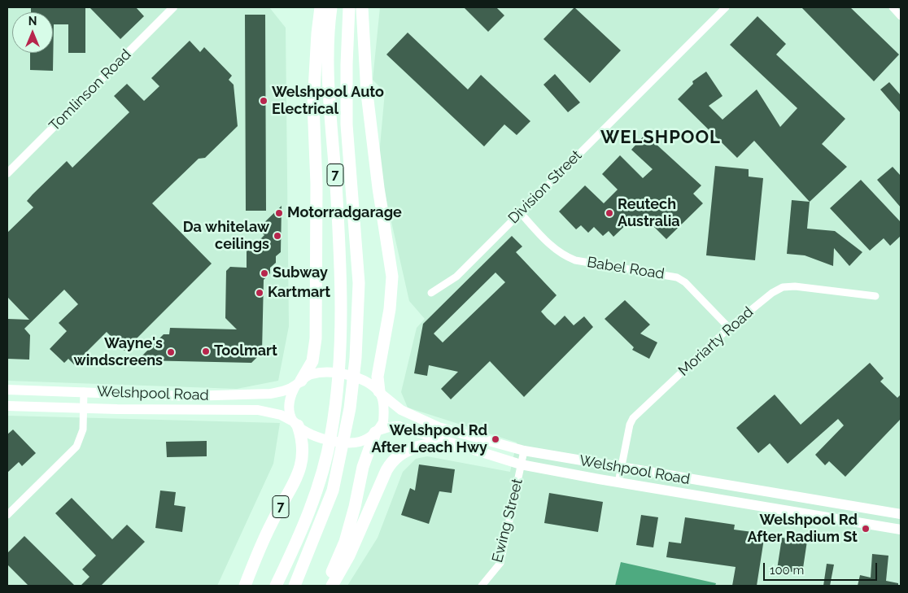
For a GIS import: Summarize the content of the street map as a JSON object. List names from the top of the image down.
{
  "streets": {
    "highway": ["7"],
    "main road": ["Welshpool Road"],
    "street": [
      "Tomlinson Road",
      "Division Street",
      "Babel Road",
      "Moriarty Road",
      "Ewing Street"
    ]
  },
  "crossings": [
    ["7", "Welshpool Road"],
    ["Division Street", "Babel Road"],
    ["Babel Road", "Moriarty Road"],
    ["Moriarty Road", "Welshpool Road"],
    ["Welshpool Road", "Ewing Street"]
  ],
  "districts": ["WELSHPOOL"],
  "places": [
    "Welshpool Auto Electrical",
    "Motorradgarage",
    "Reutech Australia",
    "Da whitelaw ceilings",
    "Subway",
    "Kartmart",
    "Toolmart",
    "Wayne's windscreens",
    "Welshpool Rd After Leach Hwy",
    "Welshpool Rd After Radium St"
  ],
  "scale_bar": "100 m",
  "north": "top"
}
